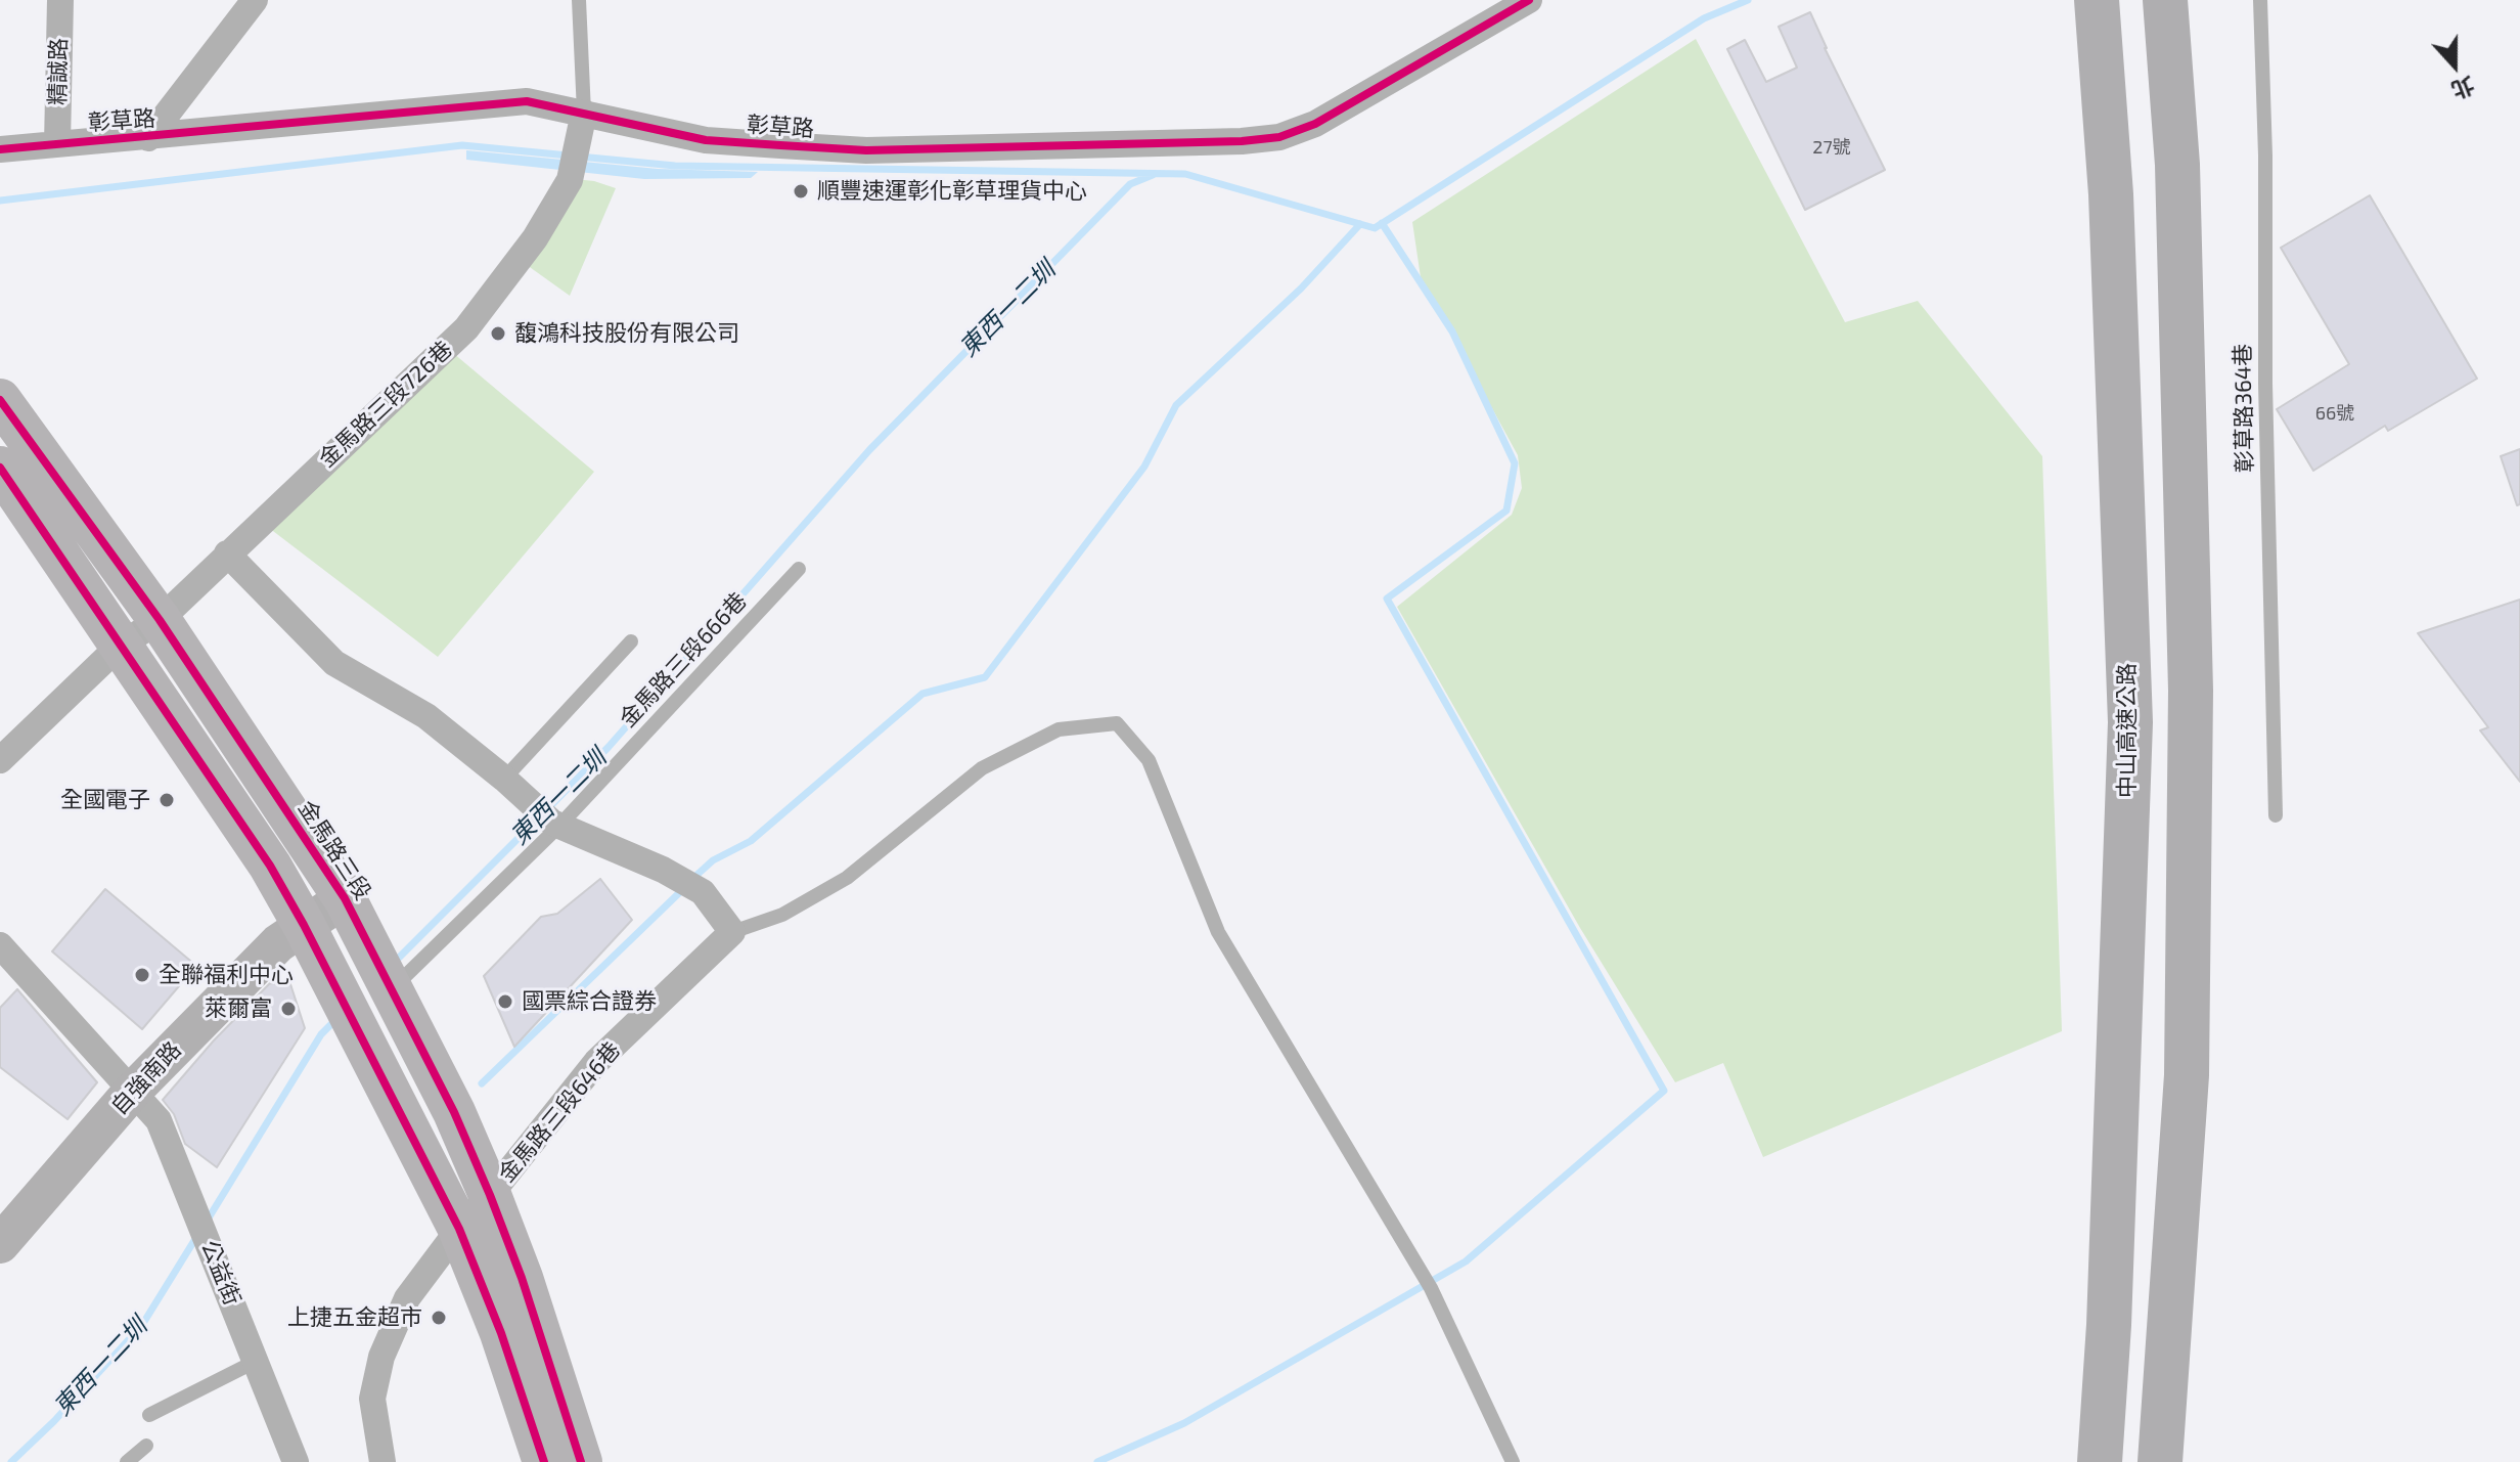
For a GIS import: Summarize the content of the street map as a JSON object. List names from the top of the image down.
{
  "streets": {
    "highway": ["中山高速公路"],
    "main road": ["金馬路三段"],
    "street": [
      "精誠路",
      "彰草路",
      "金馬路三段726巷",
      "自強南路",
      "金馬路三段646巷",
      "公益街"
    ],
    "lane": ["彰草路364巷", "金馬路三段666巷"]
  },
  "crossings": [
    ["精誠路", "彰草路"],
    ["彰草路", "金馬路三段726巷"],
    ["金馬路三段726巷", "金馬路三段"],
    ["金馬路三段666巷", "金馬路三段"],
    ["金馬路三段", "自強南路"],
    ["金馬路三段", "金馬路三段646巷"],
    ["自強南路", "公益街"]
  ],
  "water": ["東西一二圳"],
  "places": [
    "順豐速運彰化彰草理貨中心",
    "馥鴻科技股份有限公司",
    "全國電子",
    "全聯福利中心",
    "國票綜合證券",
    "萊爾富",
    "上捷五金超市"
  ],
  "house_numbers": ["27號", "66號"],
  "north": "bottom"
}
